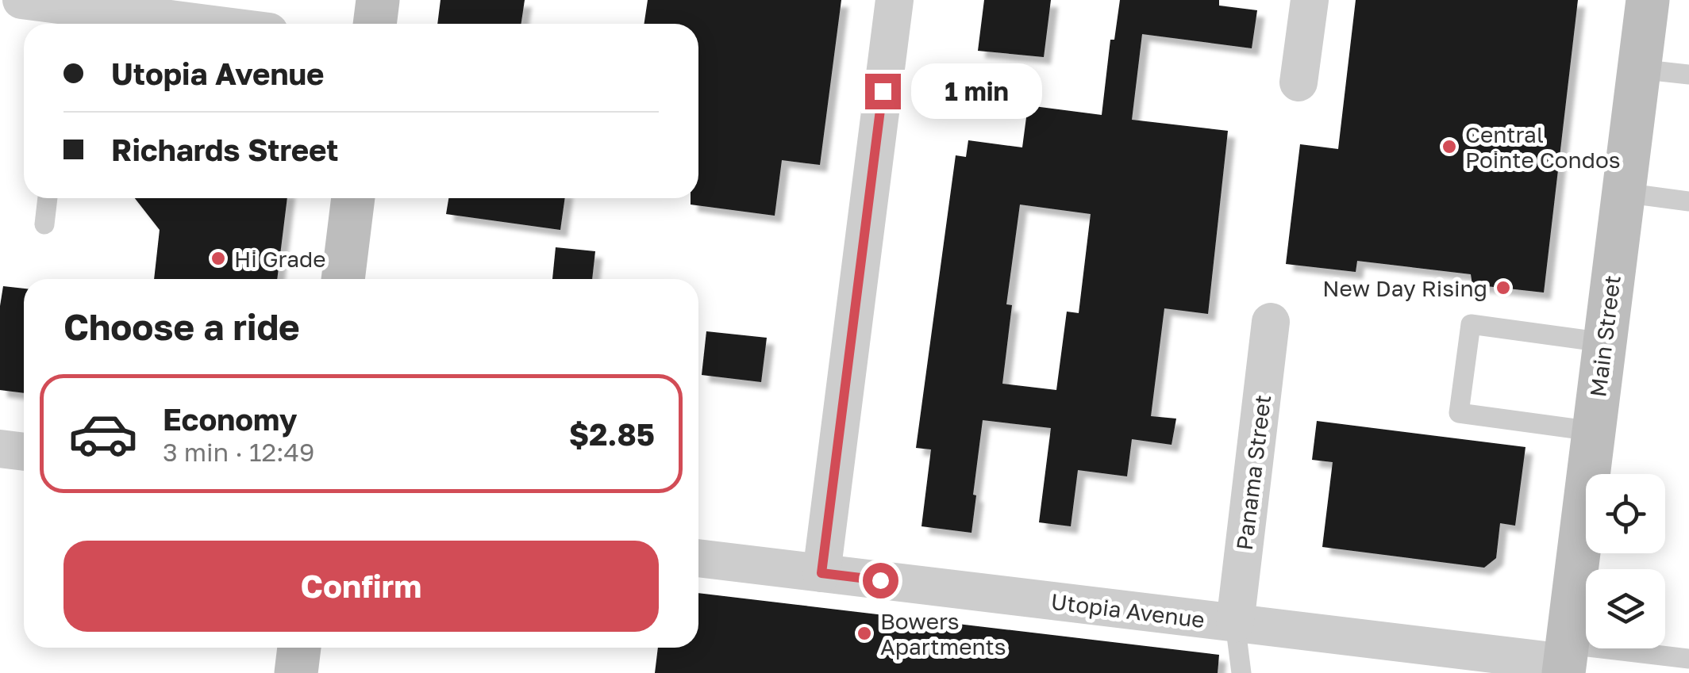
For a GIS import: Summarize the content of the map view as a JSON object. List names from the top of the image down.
{
  "streets": {
    "street": ["Main Street", "Panama Street", "Utopia Avenue"]
  },
  "crossings": [
    ["Main Street", "Utopia Avenue"],
    ["Panama Street", "Utopia Avenue"]
  ],
  "places": [
    "Central Pointe Condos",
    "Hi Grade",
    "New Day Rising",
    "Bowers Apartments"
  ],
  "page": {
    "banner": ["Utopia Avenue", "Richards Street"],
    "bubble": "1 min",
    "heading": "Choose a ride",
    "list": [
      {
        "name": "Economy",
        "note": "3 min · 12:49",
        "value": "$2.85"
      }
    ],
    "buttons": "Confirm"
  }
}
